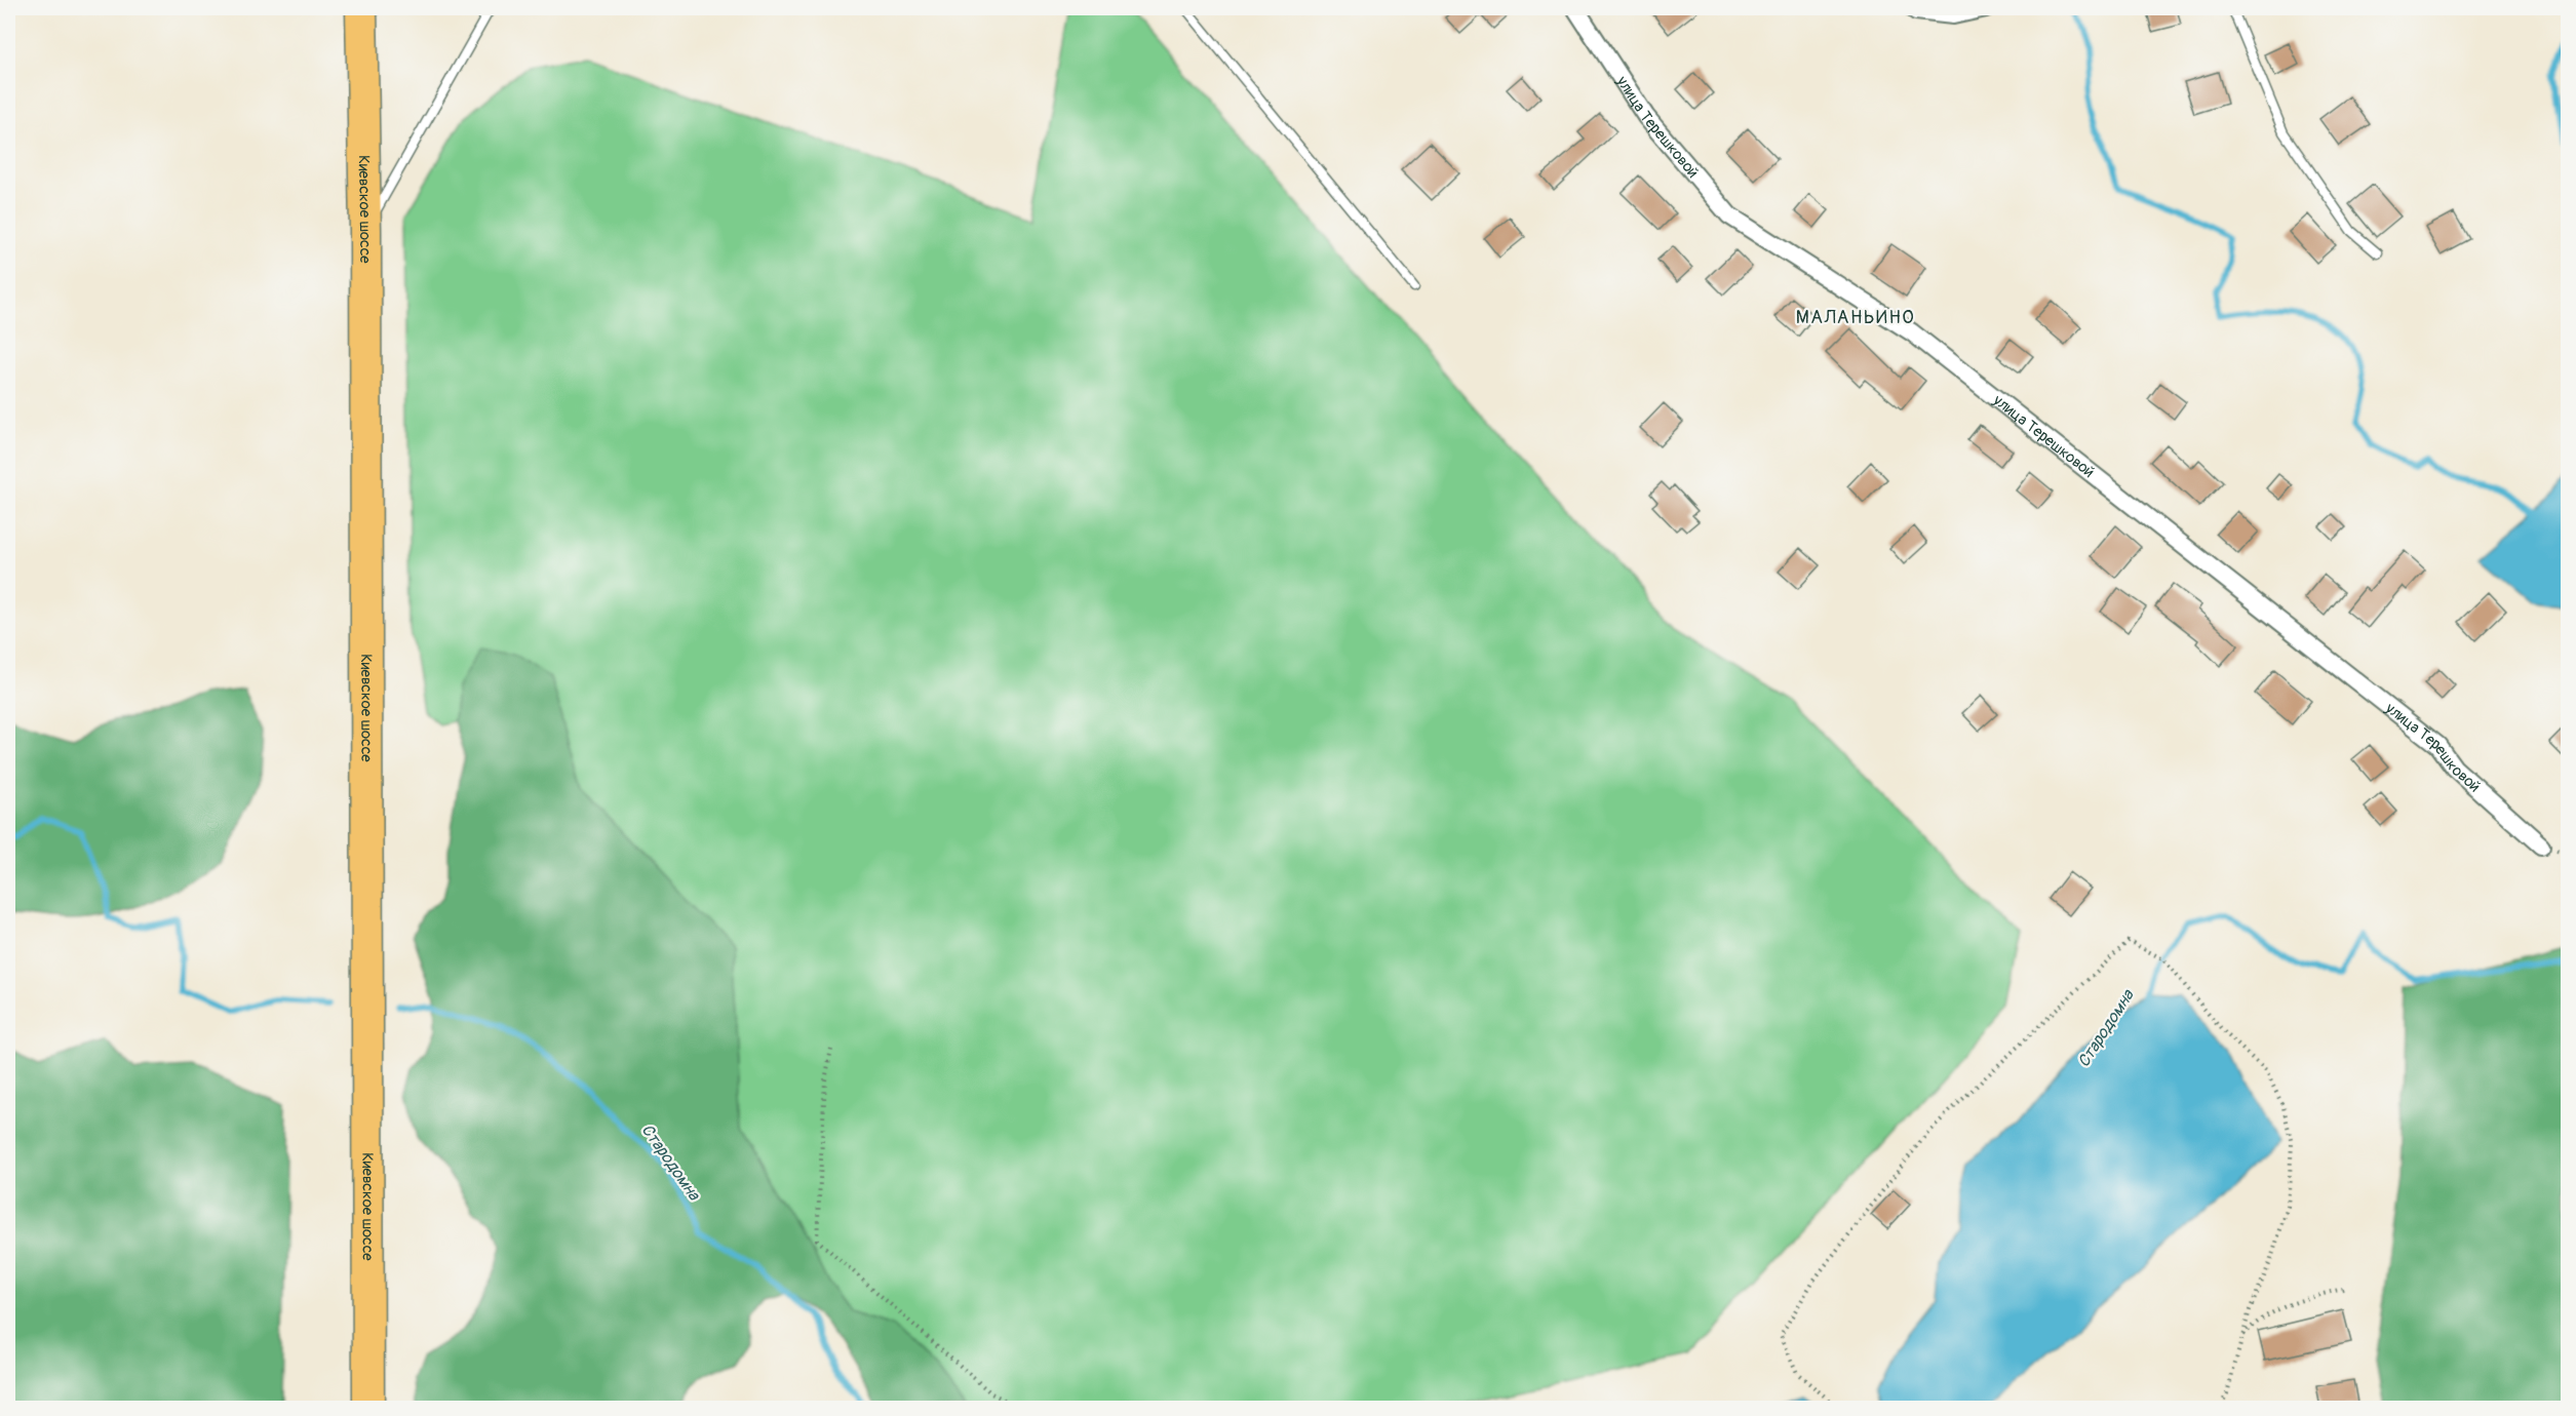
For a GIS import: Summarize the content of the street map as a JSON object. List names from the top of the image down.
{
  "streets": {
    "highway": ["Киевское шоссе"],
    "street": ["улица Терешковой"]
  },
  "districts": ["МАЛАНЬИНО"],
  "water": ["Стародомна"]
}
